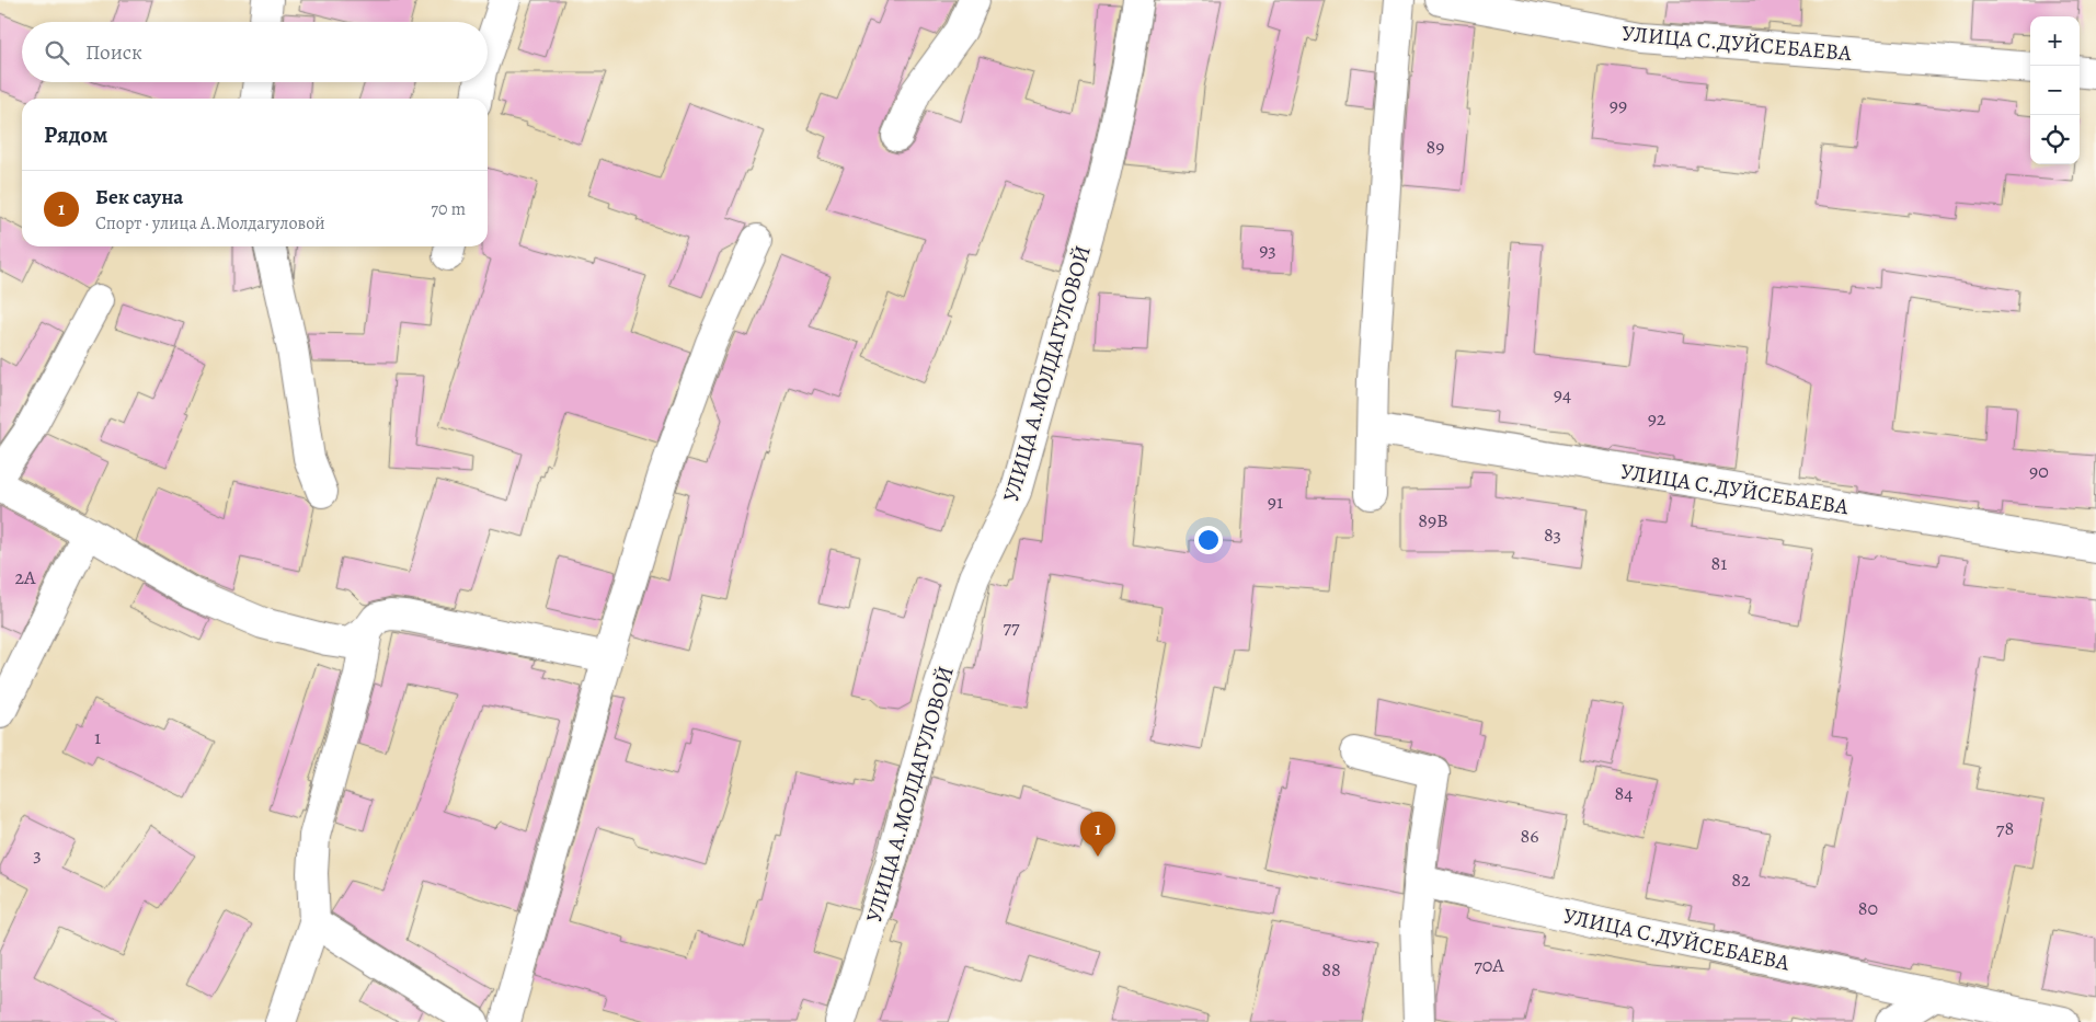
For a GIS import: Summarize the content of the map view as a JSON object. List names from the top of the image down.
{
  "streets": {
    "street": ["УЛИЦА С.ДУЙСЕБАЕВА", "УЛИЦА А.МОЛДАГУЛОВОЙ"]
  },
  "house_numbers": [
    "99",
    "89",
    "93",
    "94",
    "92",
    "90",
    "91",
    "89В",
    "83",
    "81",
    "2А",
    "77",
    "1",
    "84",
    "78",
    "86",
    "3",
    "82",
    "80",
    "70А",
    "88"
  ],
  "page": {
    "map_buttons": ["+", "−"],
    "search": "Поиск",
    "heading": "Рядом",
    "list": [
      {
        "mark": "1",
        "name": "Бек сауна",
        "note": "Спорт · улица А.Молдагуловой",
        "value": "70 m"
      }
    ],
    "pins": "1"
  }
}
